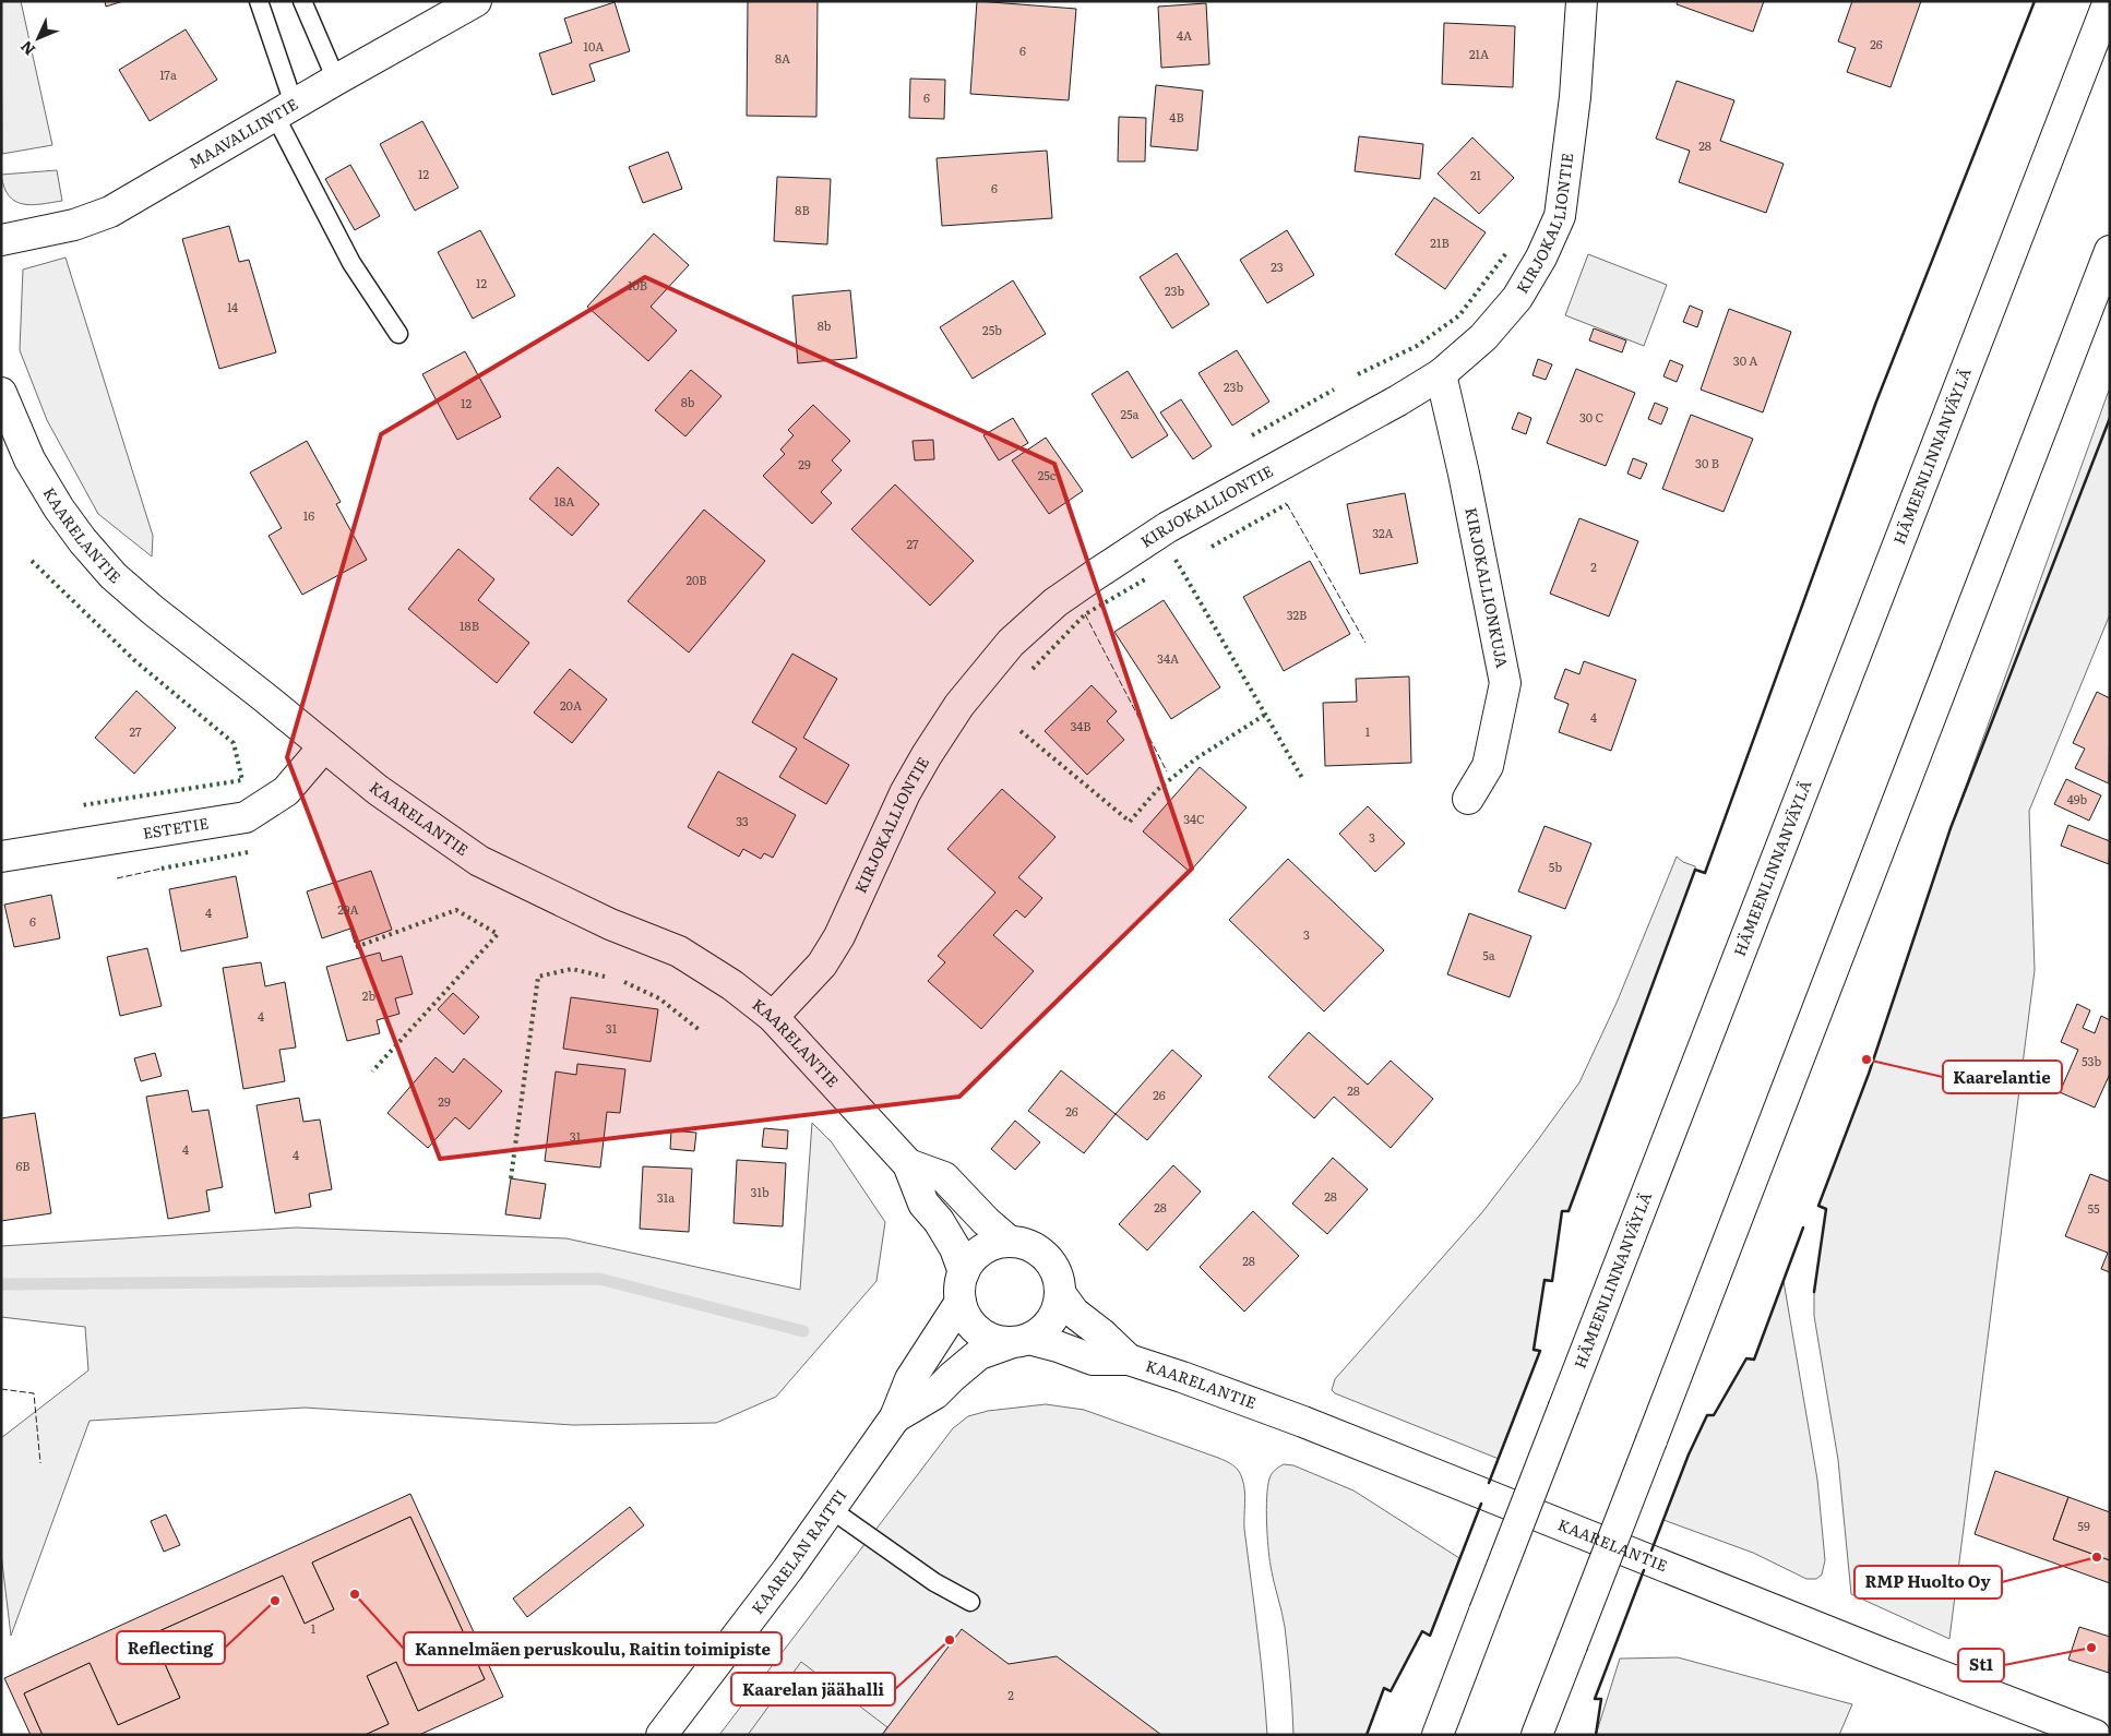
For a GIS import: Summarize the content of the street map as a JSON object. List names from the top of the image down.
{
  "streets": {
    "main road": [
      "MAAVALLINTIE",
      "KIRJOKALLIONTIE",
      "HÄMEENLINNANVÄYLÄ",
      "KAARELANTIE",
      "KIRJOKALLIONKUJA",
      "ESTETIE",
      "KAARELAN RAITTI"
    ]
  },
  "crossings": [
    ["KIRJOKALLIONTIE", "KAARELANTIE"],
    ["KIRJOKALLIONTIE", "KIRJOKALLIONKUJA"],
    ["KAARELANTIE", "ESTETIE"],
    ["KAARELANTIE", "KAARELAN RAITTI"]
  ],
  "places": [
    "Kaarelantie",
    "RMP Huolto Oy",
    "Kannelmäen peruskoulu, Raitin toimipiste",
    "Reflecting",
    "Kaarelan jäähalli",
    "St1"
  ],
  "house_numbers": [
    "4A",
    "26",
    "10A",
    "6",
    "21A",
    "8A",
    "17a",
    "6",
    "4B",
    "28",
    "12",
    "21",
    "6",
    "8B",
    "21B",
    "23",
    "12",
    "10B",
    "23b",
    "14",
    "8b",
    "25b",
    "30 A",
    "23b",
    "8b",
    "12",
    "25a",
    "30 C",
    "30 B",
    "29",
    "25c",
    "18A",
    "16",
    "32A",
    "27",
    "2",
    "20B",
    "32B",
    "18B",
    "34A",
    "20A",
    "4",
    "34B",
    "27",
    "1",
    "49b",
    "34C",
    "33",
    "3",
    "5b",
    "29A",
    "4",
    "6",
    "3",
    "5a",
    "2b",
    "4",
    "31",
    "53b",
    "28",
    "26",
    "29",
    "26",
    "31",
    "4",
    "4",
    "6B",
    "31b",
    "28",
    "31a",
    "28",
    "55",
    "28",
    "59",
    "1",
    "2"
  ],
  "north": "bottom left"
}
